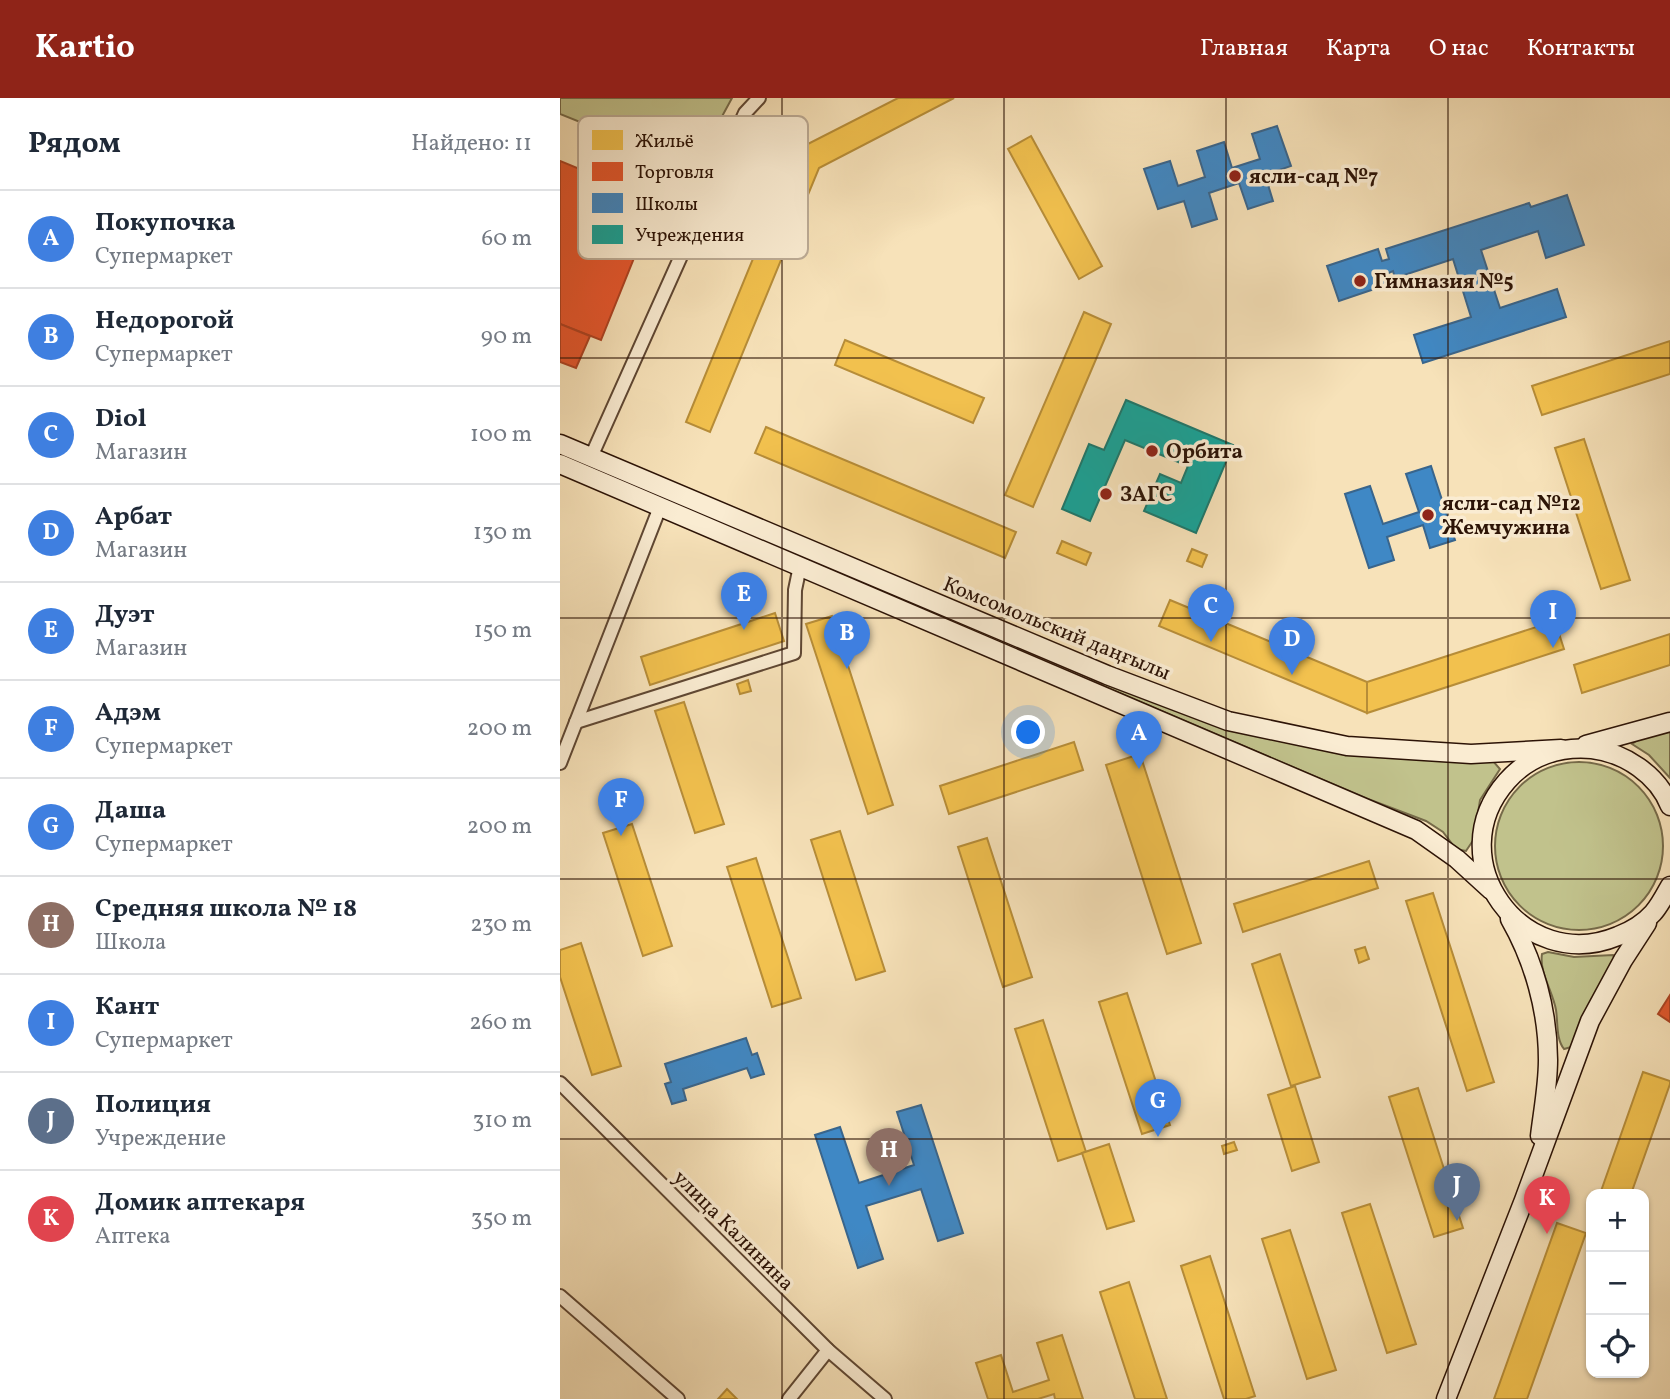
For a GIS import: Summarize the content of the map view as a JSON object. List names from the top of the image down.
{
  "streets": {
    "street": ["Комсомольский даңғылы", "улица Калинина"]
  },
  "places": [
    "ясли-сад №7",
    "Гимназия №5",
    "Орбита",
    "ЗАГС",
    "ясли-сад №12 Жемчужина"
  ],
  "legend": [
    "Жильё",
    "Торговля",
    "Школы",
    "Учреждения"
  ],
  "page": {
    "header": "Kartio",
    "nav": [
      "Главная",
      "Карта",
      "О нас",
      "Контакты"
    ],
    "heading": ["Рядом", "Найдено: 11"],
    "list": [
      {
        "mark": "A",
        "name": "Покупочка",
        "note": "Супермаркет",
        "value": "60 m"
      },
      {
        "mark": "B",
        "name": "Недорогой",
        "note": "Супермаркет",
        "value": "90 m"
      },
      {
        "mark": "C",
        "name": "Diol",
        "note": "Магазин",
        "value": "100 m"
      },
      {
        "mark": "D",
        "name": "Арбат",
        "note": "Магазин",
        "value": "130 m"
      },
      {
        "mark": "E",
        "name": "Дуэт",
        "note": "Магазин",
        "value": "150 m"
      },
      {
        "mark": "F",
        "name": "Адэм",
        "note": "Супермаркет",
        "value": "200 m"
      },
      {
        "mark": "G",
        "name": "Даша",
        "note": "Супермаркет",
        "value": "200 m"
      },
      {
        "mark": "H",
        "name": "Средняя школа № 18",
        "note": "Школа",
        "value": "230 m"
      },
      {
        "mark": "I",
        "name": "Кант",
        "note": "Супермаркет",
        "value": "260 m"
      },
      {
        "mark": "J",
        "name": "Полиция",
        "note": "Учреждение",
        "value": "310 m"
      },
      {
        "mark": "K",
        "name": "Домик аптекаря",
        "note": "Аптека",
        "value": "350 m"
      }
    ],
    "pins": [
      "E",
      "C",
      "I",
      "B",
      "D",
      "A",
      "F",
      "G",
      "H",
      "J",
      "K"
    ],
    "map_buttons": ["+", "−"]
  }
}
